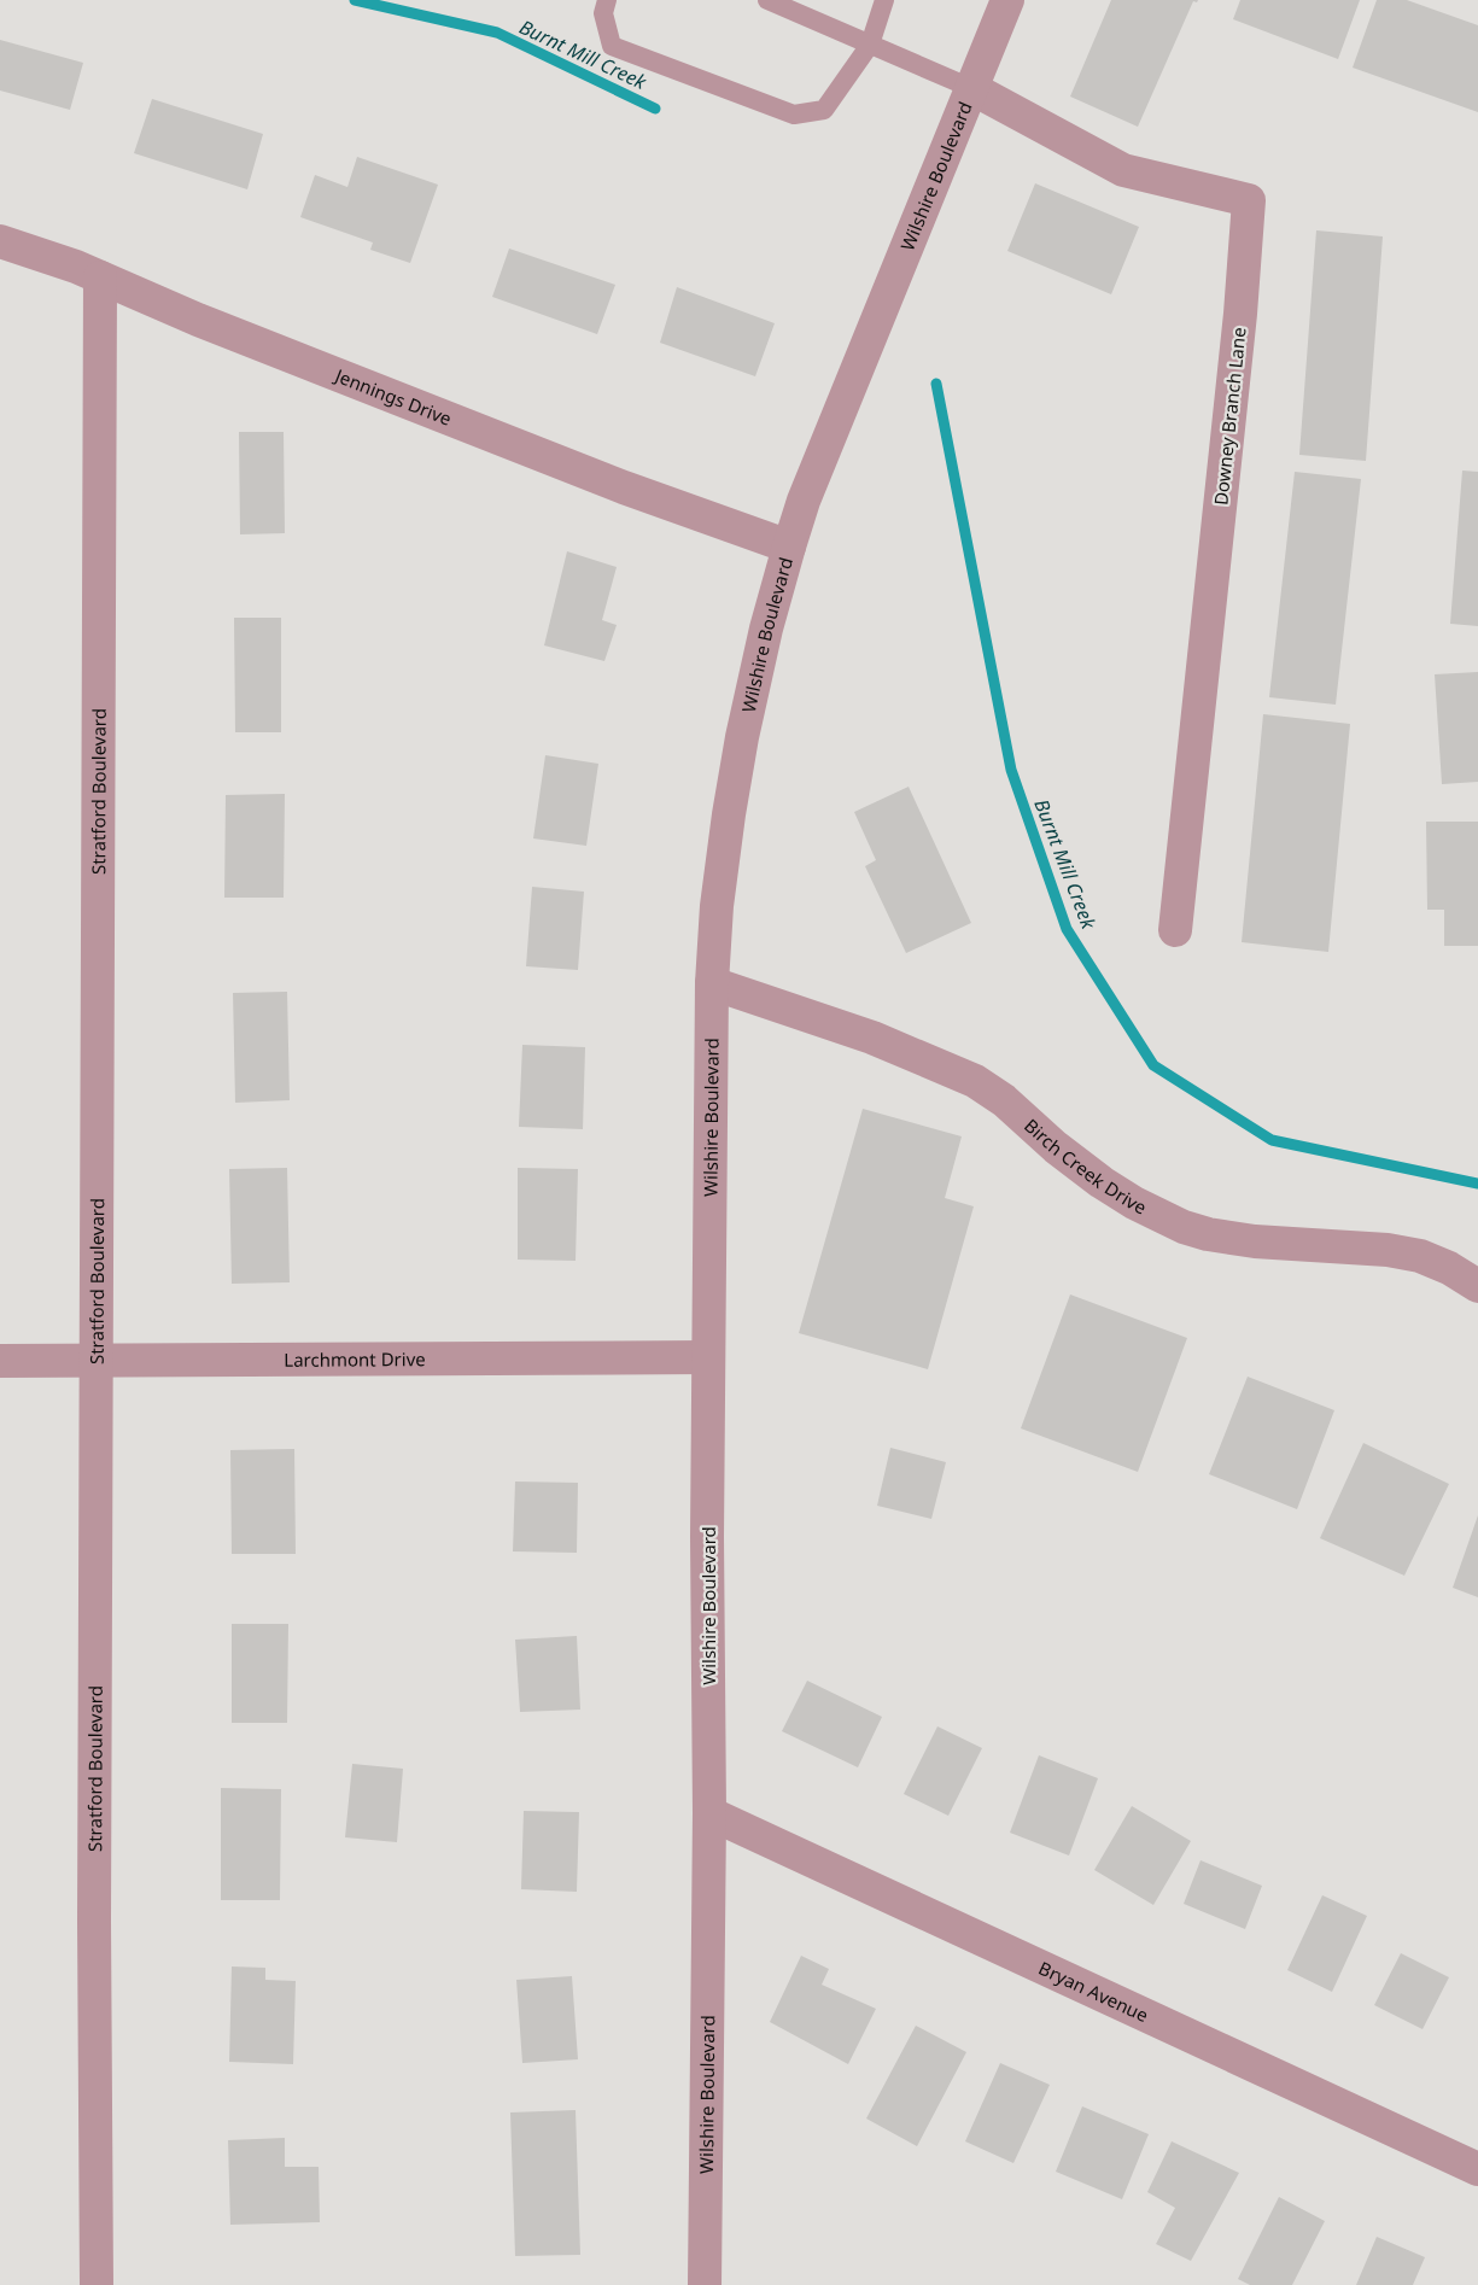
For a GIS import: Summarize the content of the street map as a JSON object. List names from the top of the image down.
{
  "streets": {
    "street": [
      "Wilshire Boulevard",
      "Jennings Drive",
      "Downey Branch Lane",
      "Stratford Boulevard",
      "Birch Creek Drive",
      "Larchmont Drive",
      "Bryan Avenue"
    ]
  },
  "crossings": [
    ["Wilshire Boulevard", "Jennings Drive"],
    ["Wilshire Boulevard", "Downey Branch Lane"],
    ["Wilshire Boulevard", "Birch Creek Drive"],
    ["Wilshire Boulevard", "Larchmont Drive"],
    ["Wilshire Boulevard", "Bryan Avenue"],
    ["Jennings Drive", "Stratford Boulevard"],
    ["Stratford Boulevard", "Larchmont Drive"]
  ],
  "water": ["Burnt Mill Creek"]
}
